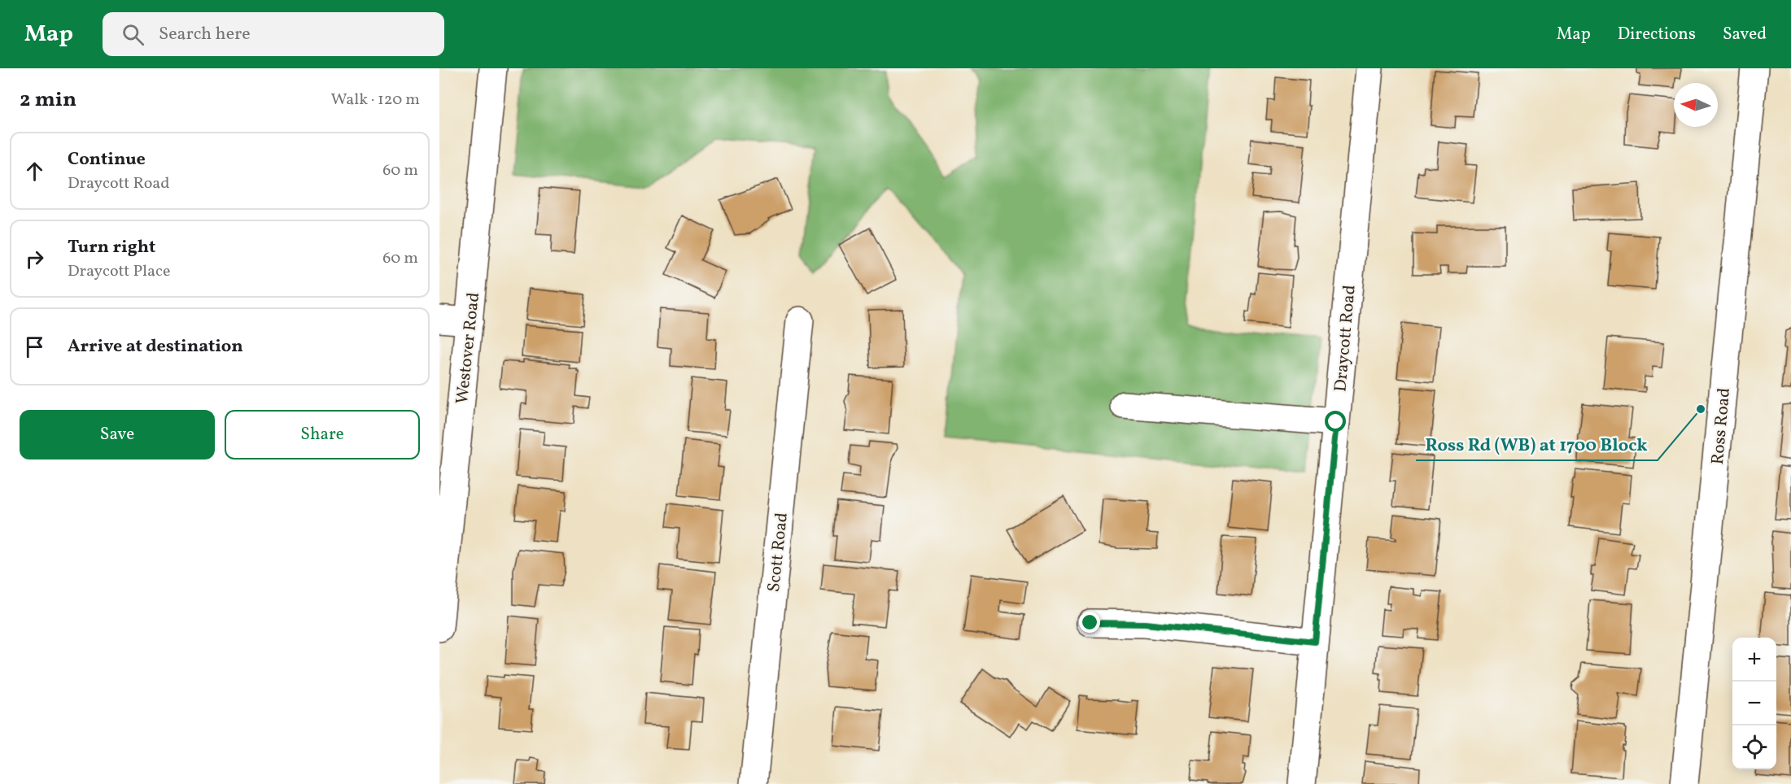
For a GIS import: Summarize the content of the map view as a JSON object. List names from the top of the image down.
{
  "streets": {
    "street": [
      "Draycott Road",
      "Westover Road",
      "Ross Road",
      "Scott Road"
    ]
  },
  "places": ["Ross Rd (WB) at 1700 Block"],
  "north": "left",
  "page": {
    "header": "Map",
    "search": "Search here",
    "nav": ["Map", "Directions", "Saved"],
    "heading": ["2 min", "Walk · 120 m"],
    "list": [
      ["Continue", "Draycott Road", "60 m"],
      ["Turn right", "Draycott Place", "60 m"],
      "Arrive at destination"
    ],
    "buttons": ["Save", "Share"],
    "map_buttons": ["+", "−"]
  }
}
